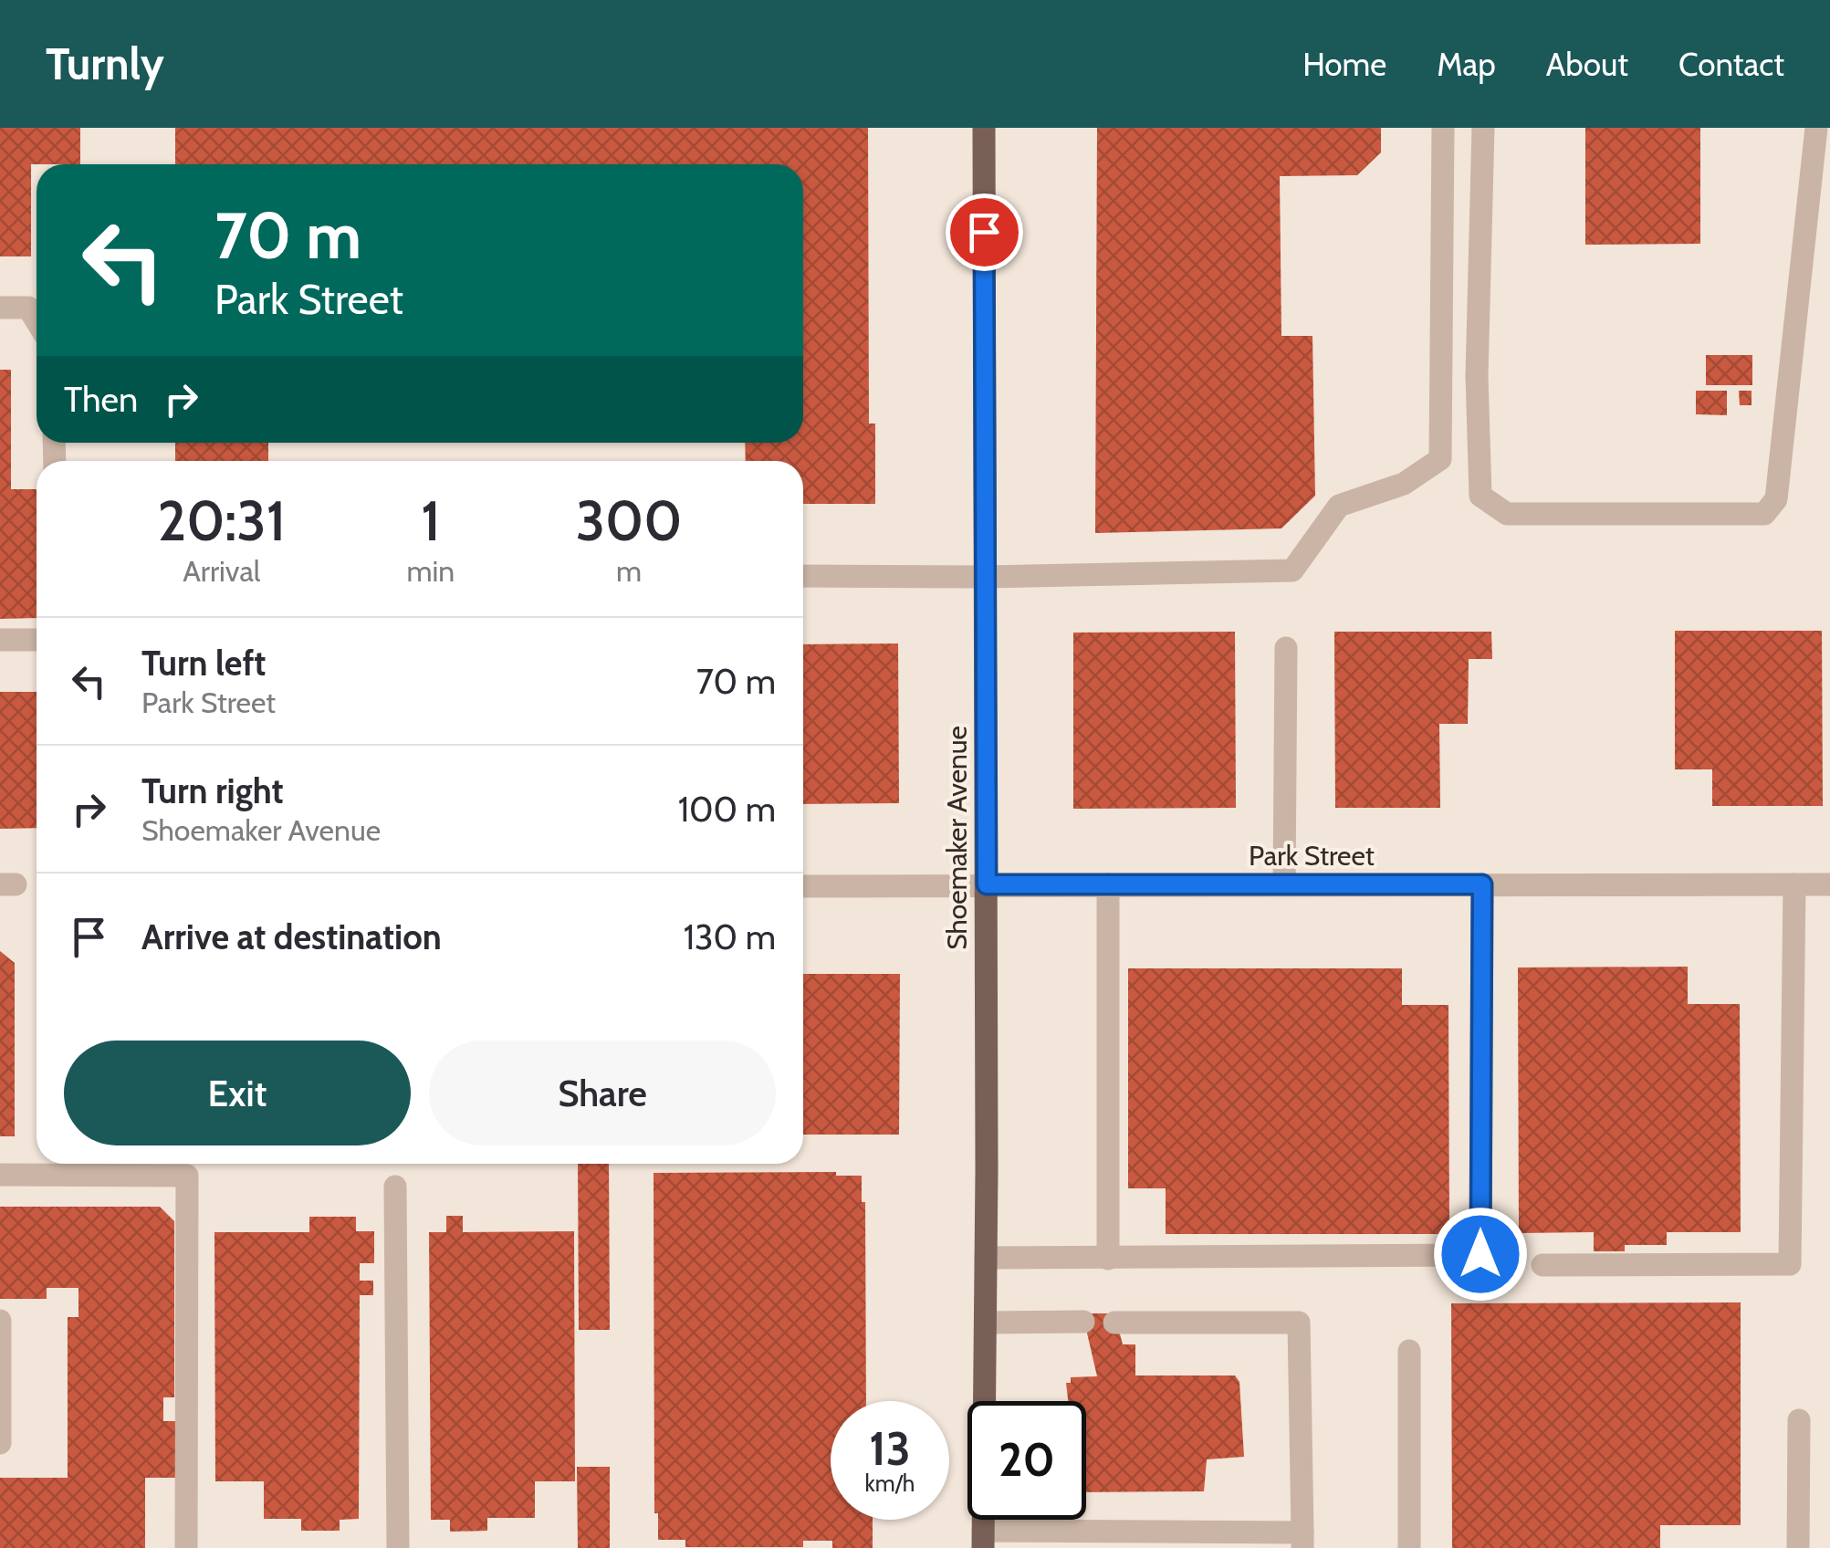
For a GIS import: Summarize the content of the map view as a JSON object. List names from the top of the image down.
{
  "streets": {
    "main road": ["Shoemaker Avenue"],
    "street": ["Park Street"]
  },
  "crossings": [
    ["Shoemaker Avenue", "Park Street"]
  ],
  "page": {
    "header": "Turnly",
    "nav": [
      "Home",
      "Map",
      "About",
      "Contact"
    ],
    "turn": ["70 m", "Park Street"],
    "then": "Then",
    "eta": [
      "20:31",
      "Arrival",
      "1",
      "min",
      "300",
      "m"
    ],
    "list": [
      {
        "name": "Turn left",
        "note": "Park Street",
        "value": "70 m"
      },
      {
        "name": "Turn right",
        "note": "Shoemaker Avenue",
        "value": "100 m"
      },
      {
        "name": "Arrive at destination",
        "value": "130 m"
      }
    ],
    "buttons": ["Exit", "Share"],
    "speed": "13 km/h",
    "limit": "20"
  }
}
